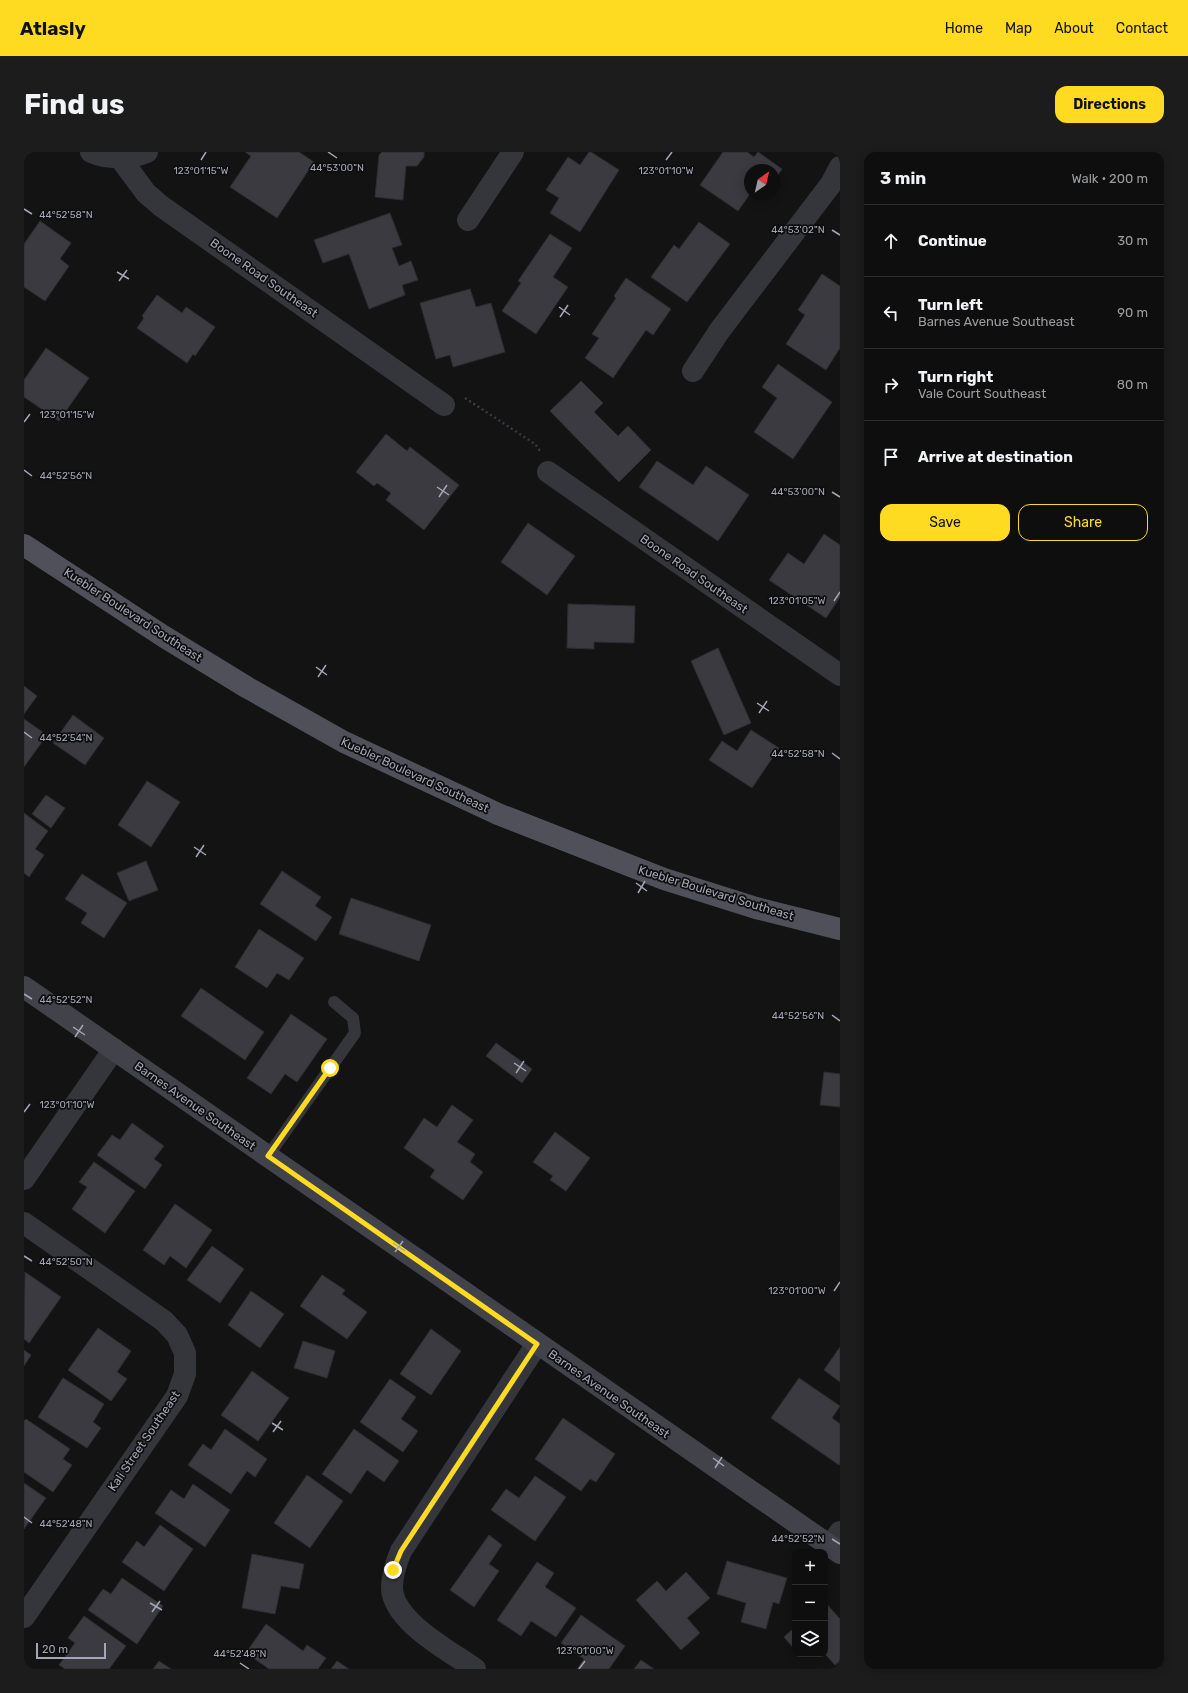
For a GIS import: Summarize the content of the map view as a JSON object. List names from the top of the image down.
{
  "streets": {
    "main road": ["Kuebler Boulevard Southeast"],
    "street": ["Boone Road Southeast", "Barnes Avenue Southeast", "Kali Street Southeast"]
  },
  "scale_bar": "20 m",
  "north": "top right",
  "page": {
    "header": "Atlasly",
    "nav": [
      "Home",
      "Map",
      "About",
      "Contact"
    ],
    "buttons": [
      "Directions",
      ["Save", "Share"]
    ],
    "title": "Find us",
    "heading": ["3 min", "Walk · 200 m"],
    "list": [
      ["Continue", "30 m"],
      ["Turn left", "Barnes Avenue Southeast", "90 m"],
      ["Turn right", "Vale Court Southeast", "80 m"],
      "Arrive at destination"
    ],
    "map_buttons": ["+", "−"],
    "scale": "20 m"
  },
  "coordinates": [
    "44°53'00\"N",
    "123°01'15\"W",
    "123°01'10\"W",
    "44°52'58\"N",
    "44°53'02\"N",
    "44°52'56\"N",
    "123°01'05\"W",
    "44°52'54\"N",
    "44°52'52\"N",
    "44°52'50\"N",
    "123°01'00\"W",
    "44°52'48\"N"
  ]
}
